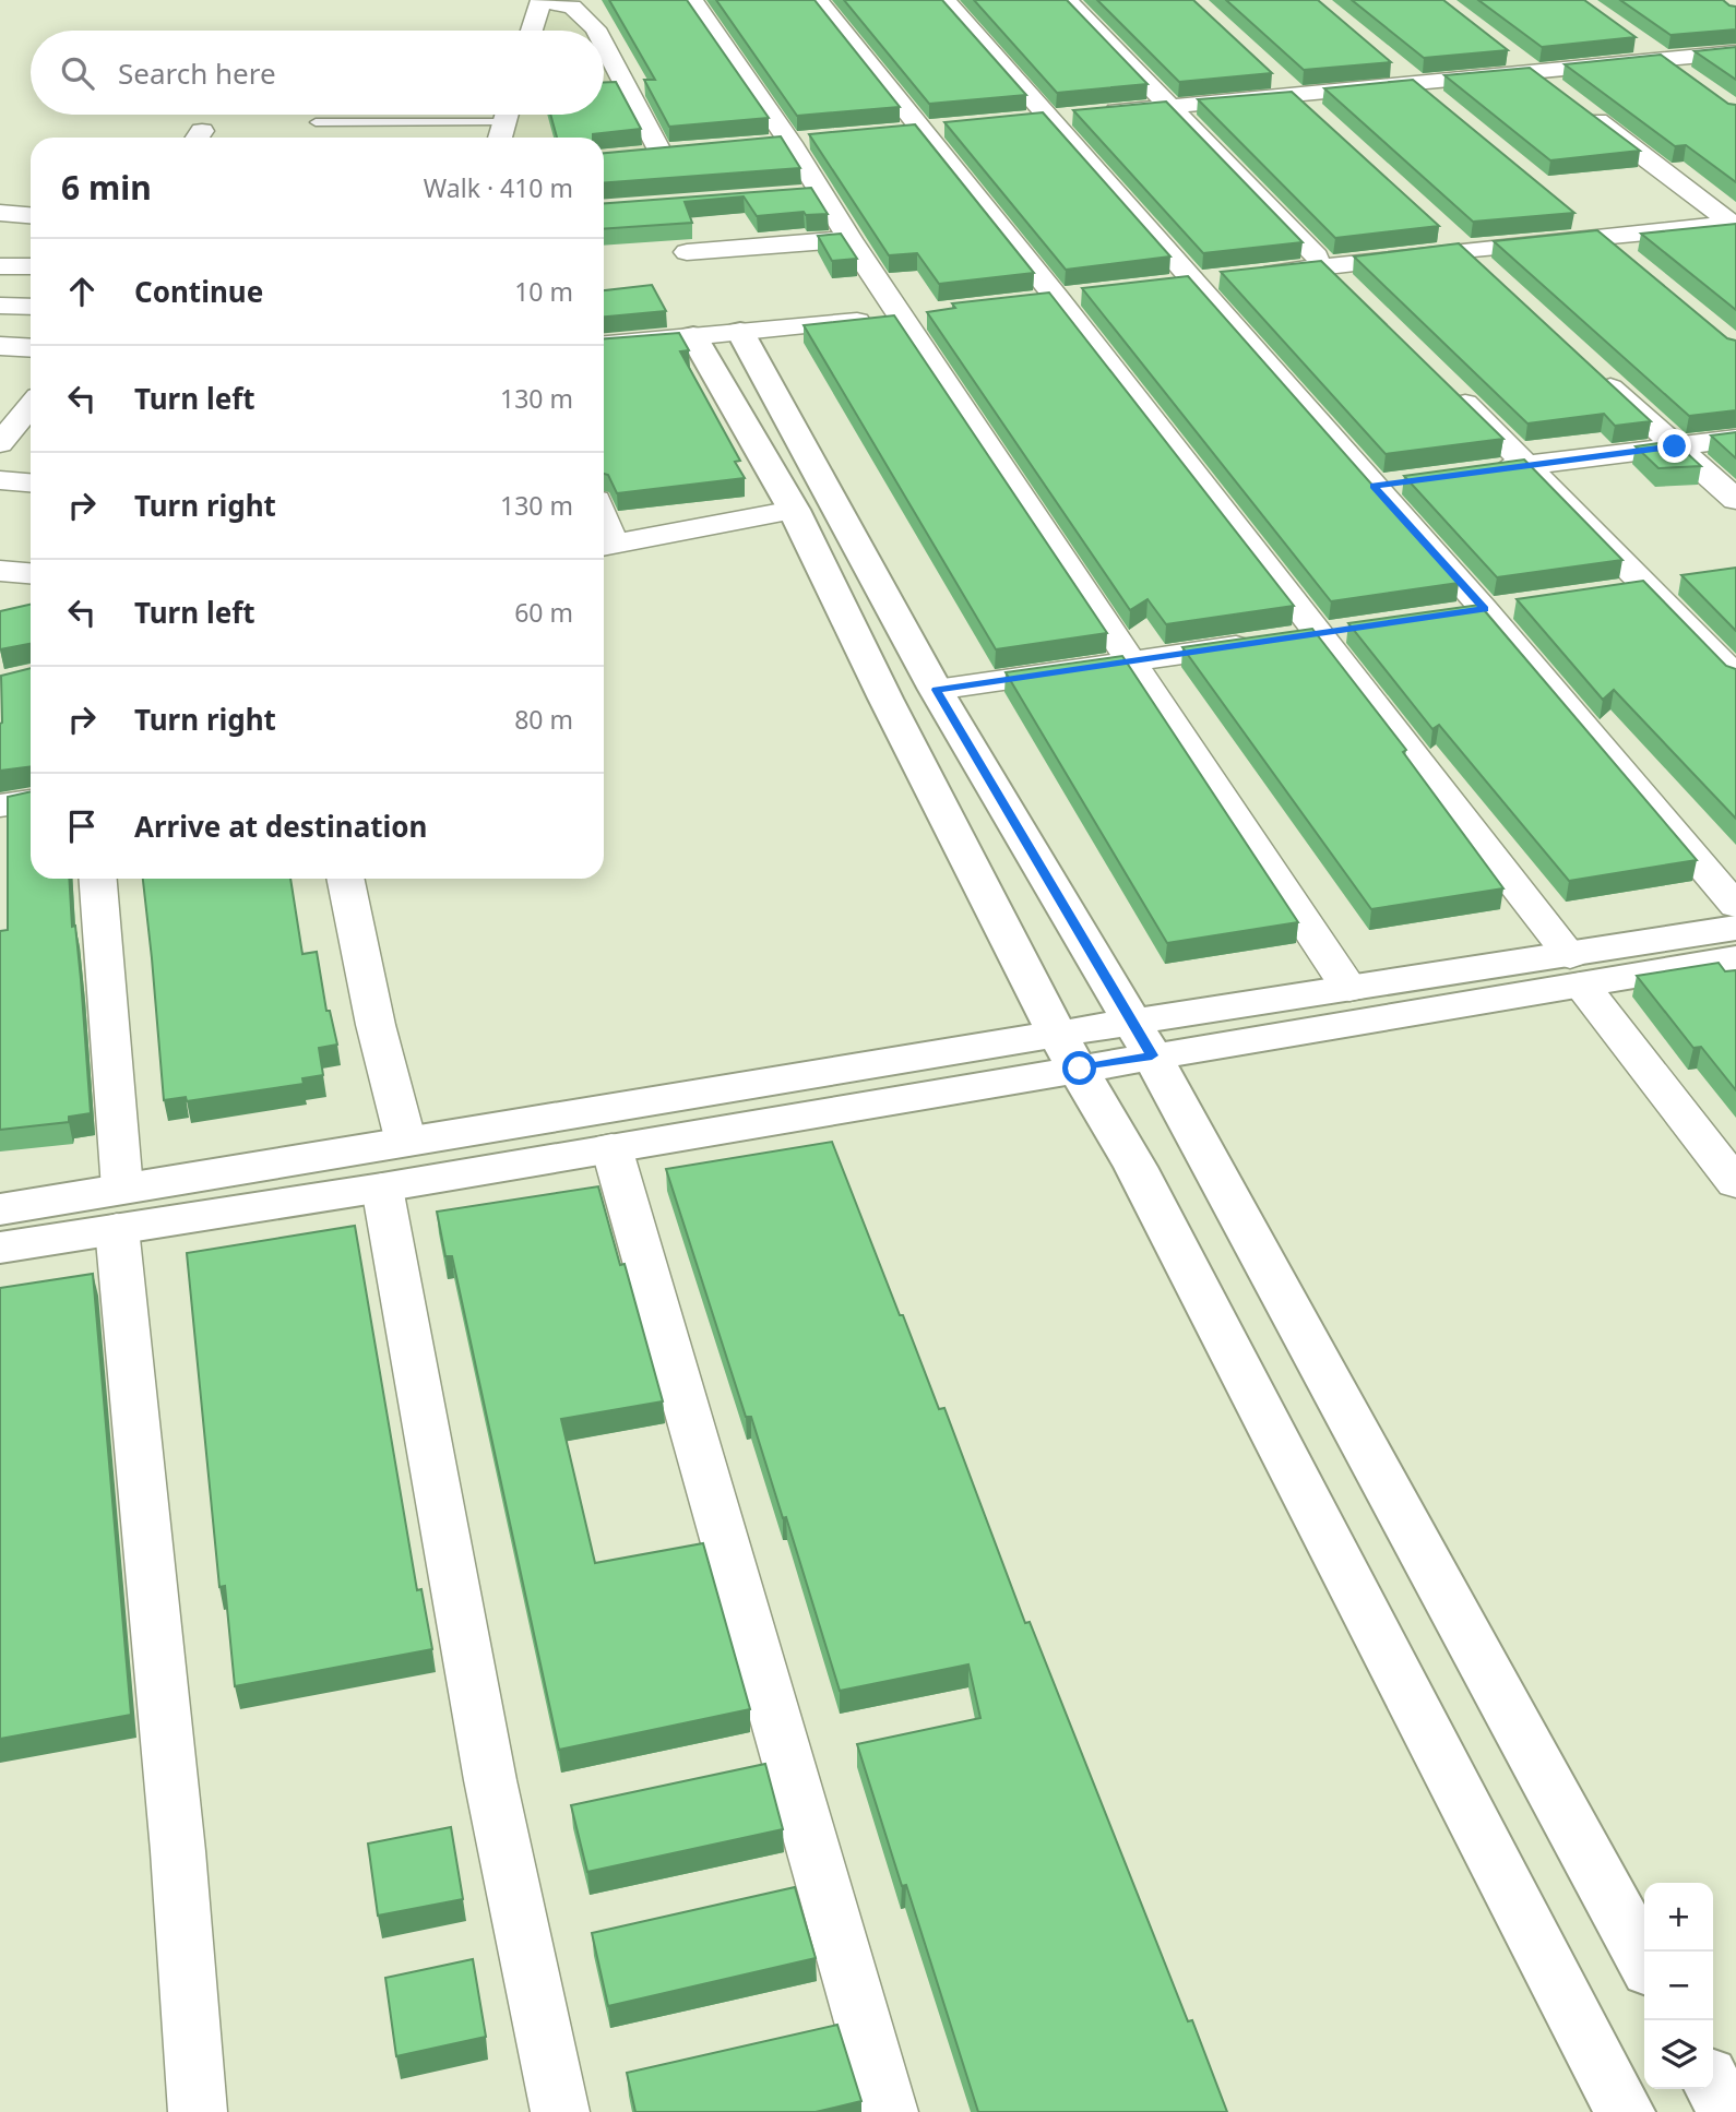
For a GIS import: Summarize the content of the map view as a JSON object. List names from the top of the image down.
{
  "page": {
    "search": "Search here",
    "heading": ["6 min", "Walk · 410 m"],
    "list": [
      ["Continue", "10 m"],
      ["Turn left", "130 m"],
      ["Turn right", "130 m"],
      ["Turn left", "60 m"],
      ["Turn right", "80 m"],
      "Arrive at destination"
    ],
    "map_buttons": ["+", "−"]
  }
}
